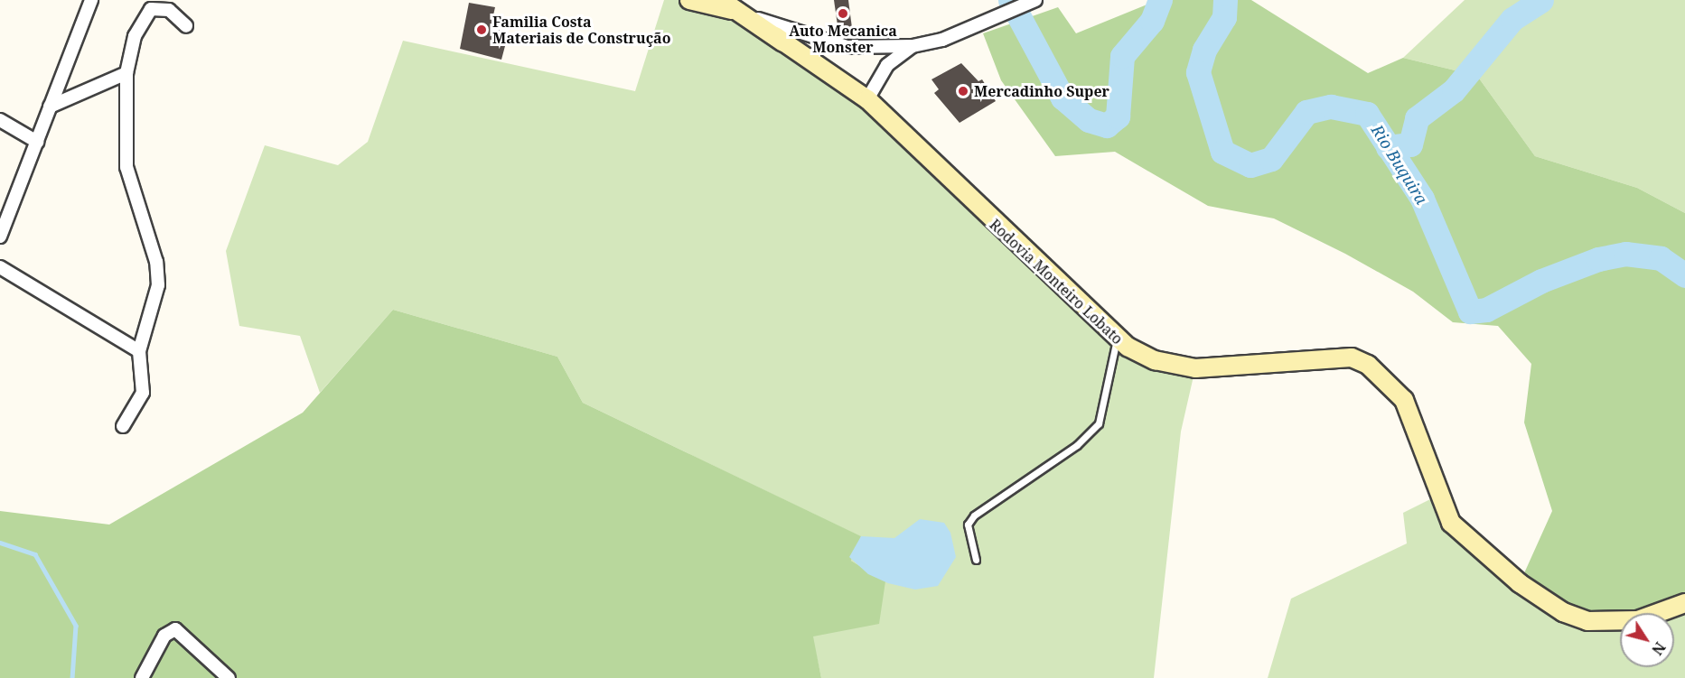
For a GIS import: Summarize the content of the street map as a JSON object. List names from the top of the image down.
{
  "streets": {
    "main road": ["Rodovia Monteiro Lobato"]
  },
  "water": ["Rio Buquira"],
  "places": ["Auto Mecanica Monster", "Familia Costa Materiais de Construção", "Mercadinho Super"],
  "north": "bottom right"
}
